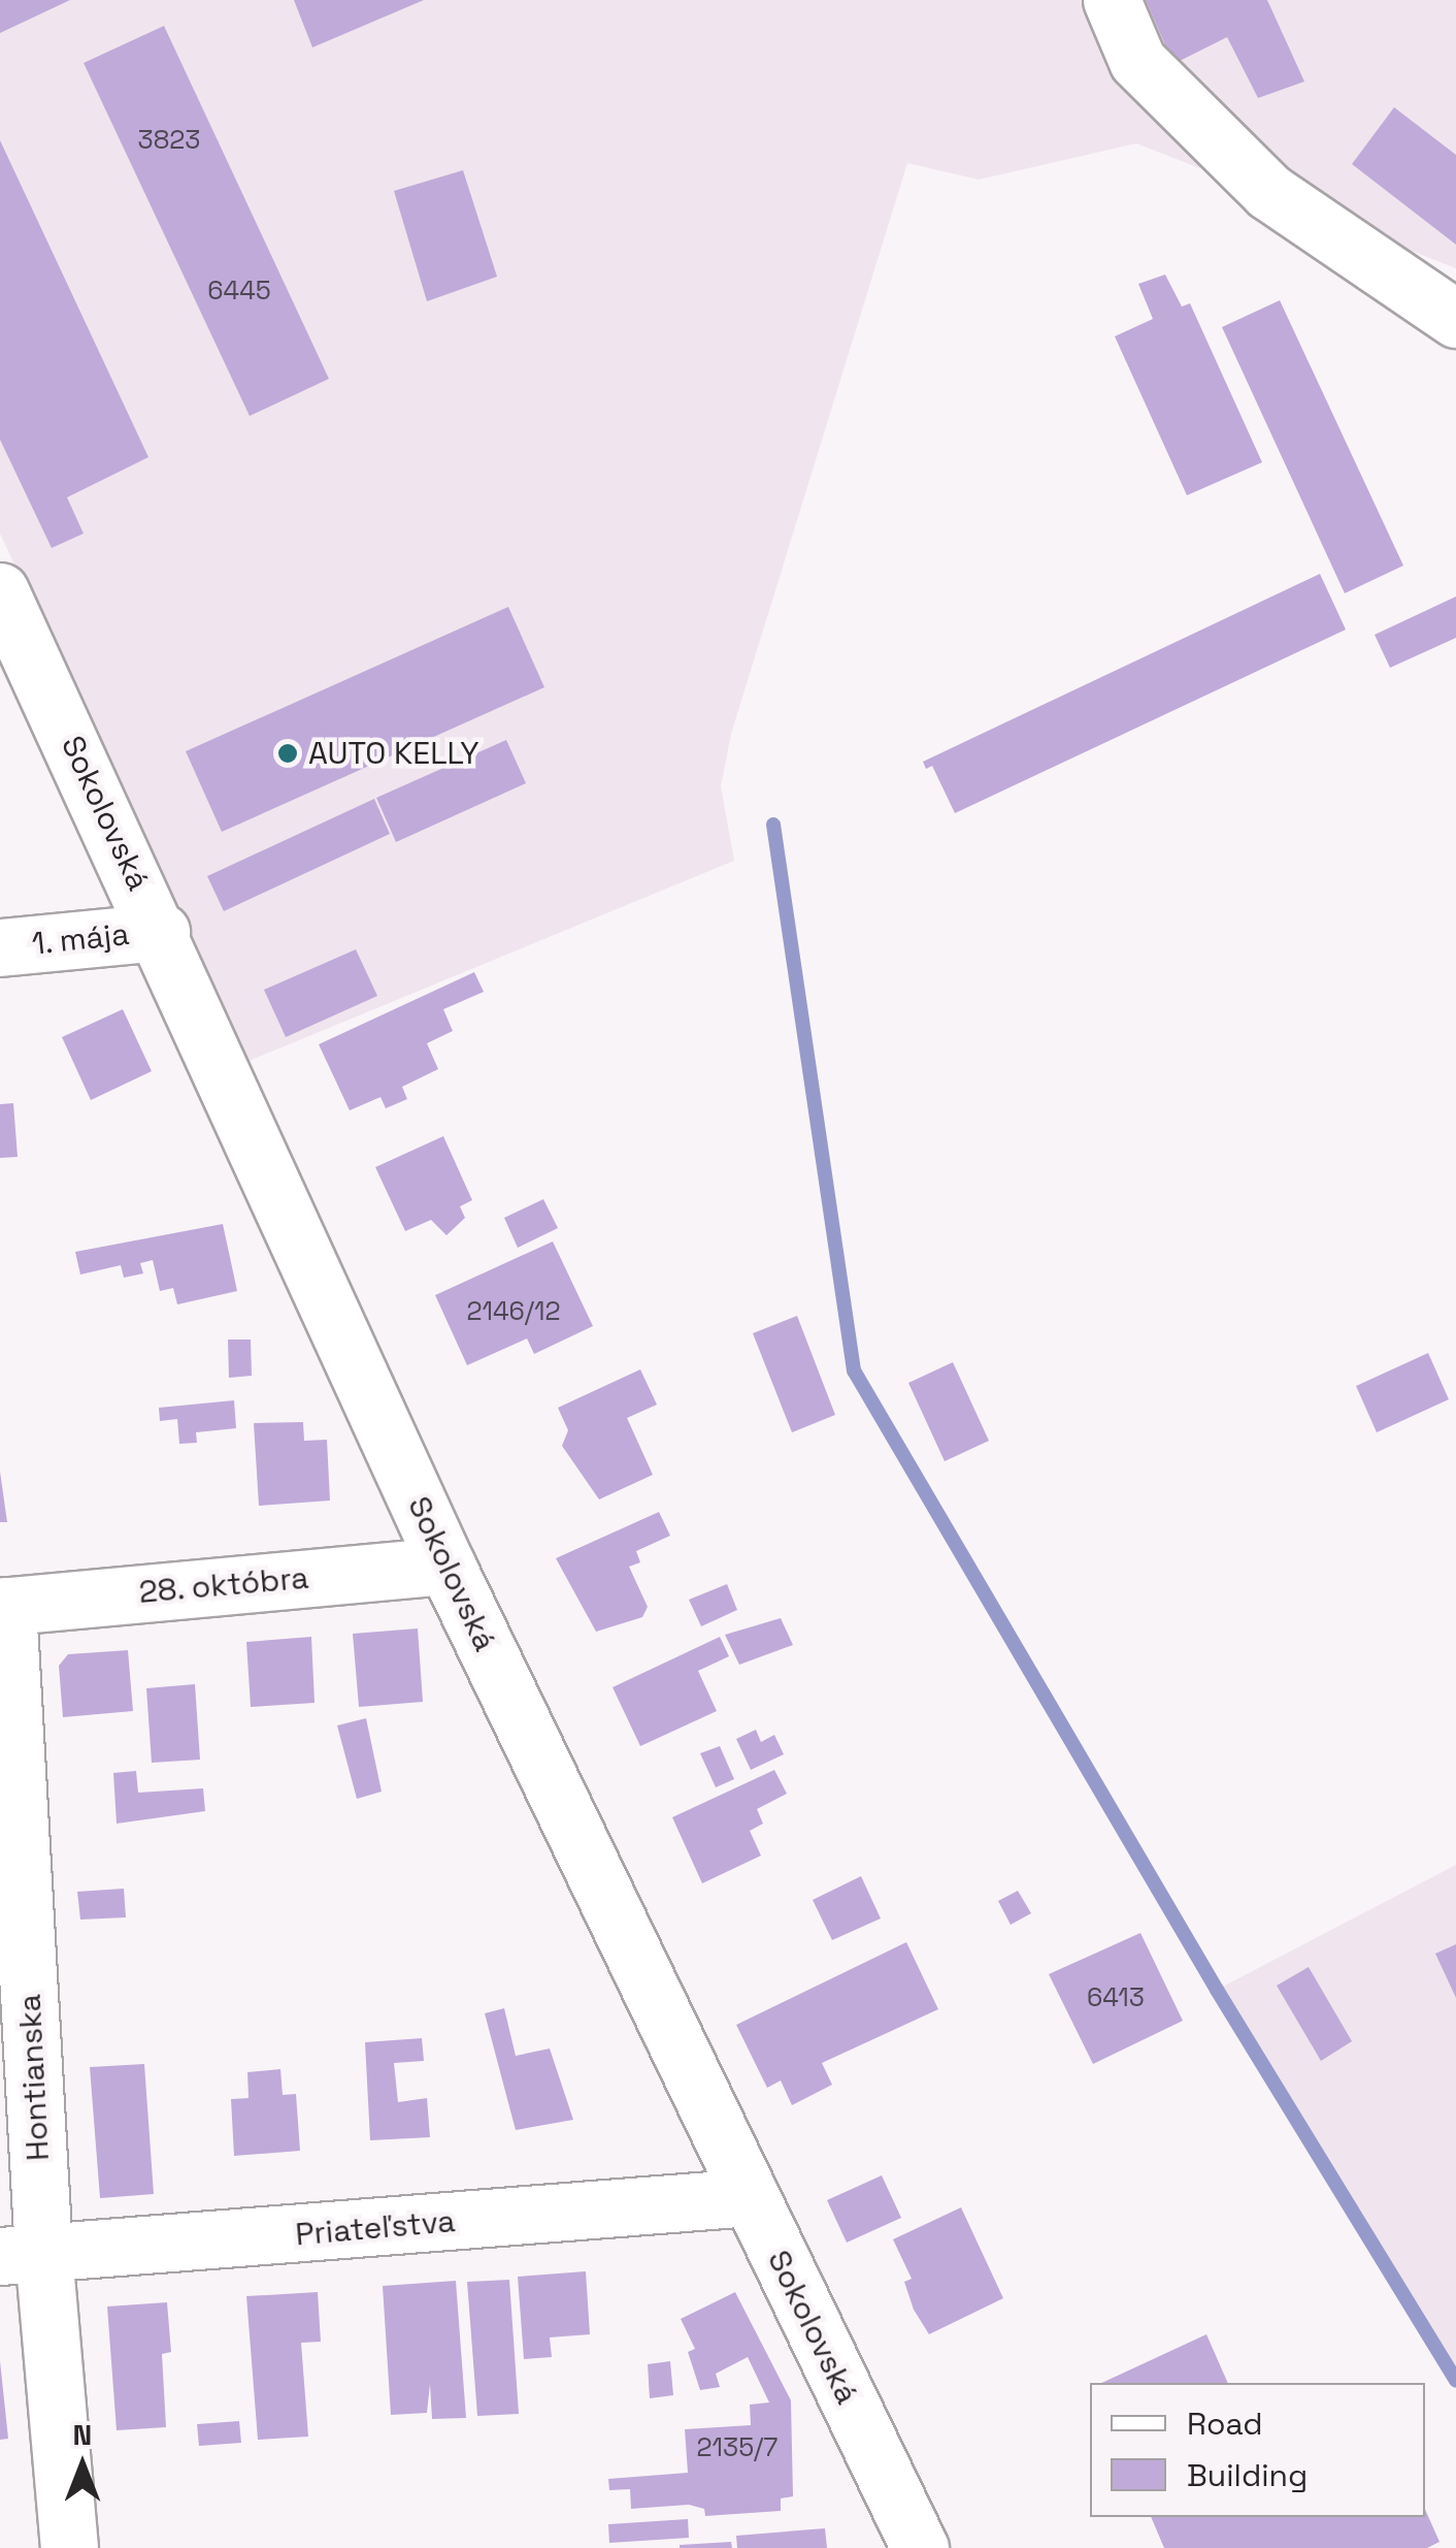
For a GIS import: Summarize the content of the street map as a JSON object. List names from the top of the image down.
{
  "streets": {
    "street": [
      "Sokolovská",
      "1. mája",
      "28. októbra",
      "Hontianska",
      "Priateľstva"
    ]
  },
  "crossings": [
    ["Sokolovská", "1. mája"],
    ["Sokolovská", "28. októbra"],
    ["Sokolovská", "Priateľstva"],
    ["28. októbra", "Hontianska"],
    ["Hontianska", "Priateľstva"]
  ],
  "places": ["AUTO KELLY"],
  "house_numbers": [
    "3823",
    "6445",
    "2146/12",
    "6413",
    "2135/7"
  ],
  "legend": ["Road", "Building"],
  "north": "top"
}
